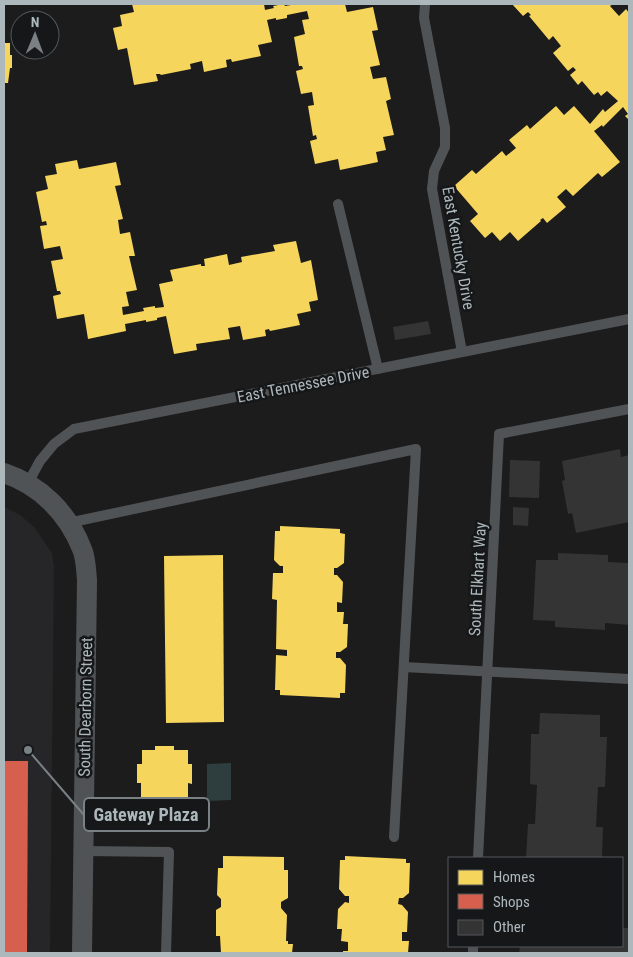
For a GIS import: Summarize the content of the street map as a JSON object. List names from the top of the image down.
{
  "streets": {
    "street": ["South Dearborn Street"],
    "lane": ["East Kentucky Drive", "East Tennessee Drive", "South Elkhart Way"]
  },
  "crossings": [
    ["East Kentucky Drive", "East Tennessee Drive"],
    ["East Tennessee Drive", "South Dearborn Street"]
  ],
  "places": ["Gateway Plaza"],
  "legend": ["Homes", "Shops", "Other"],
  "north": "top"
}
